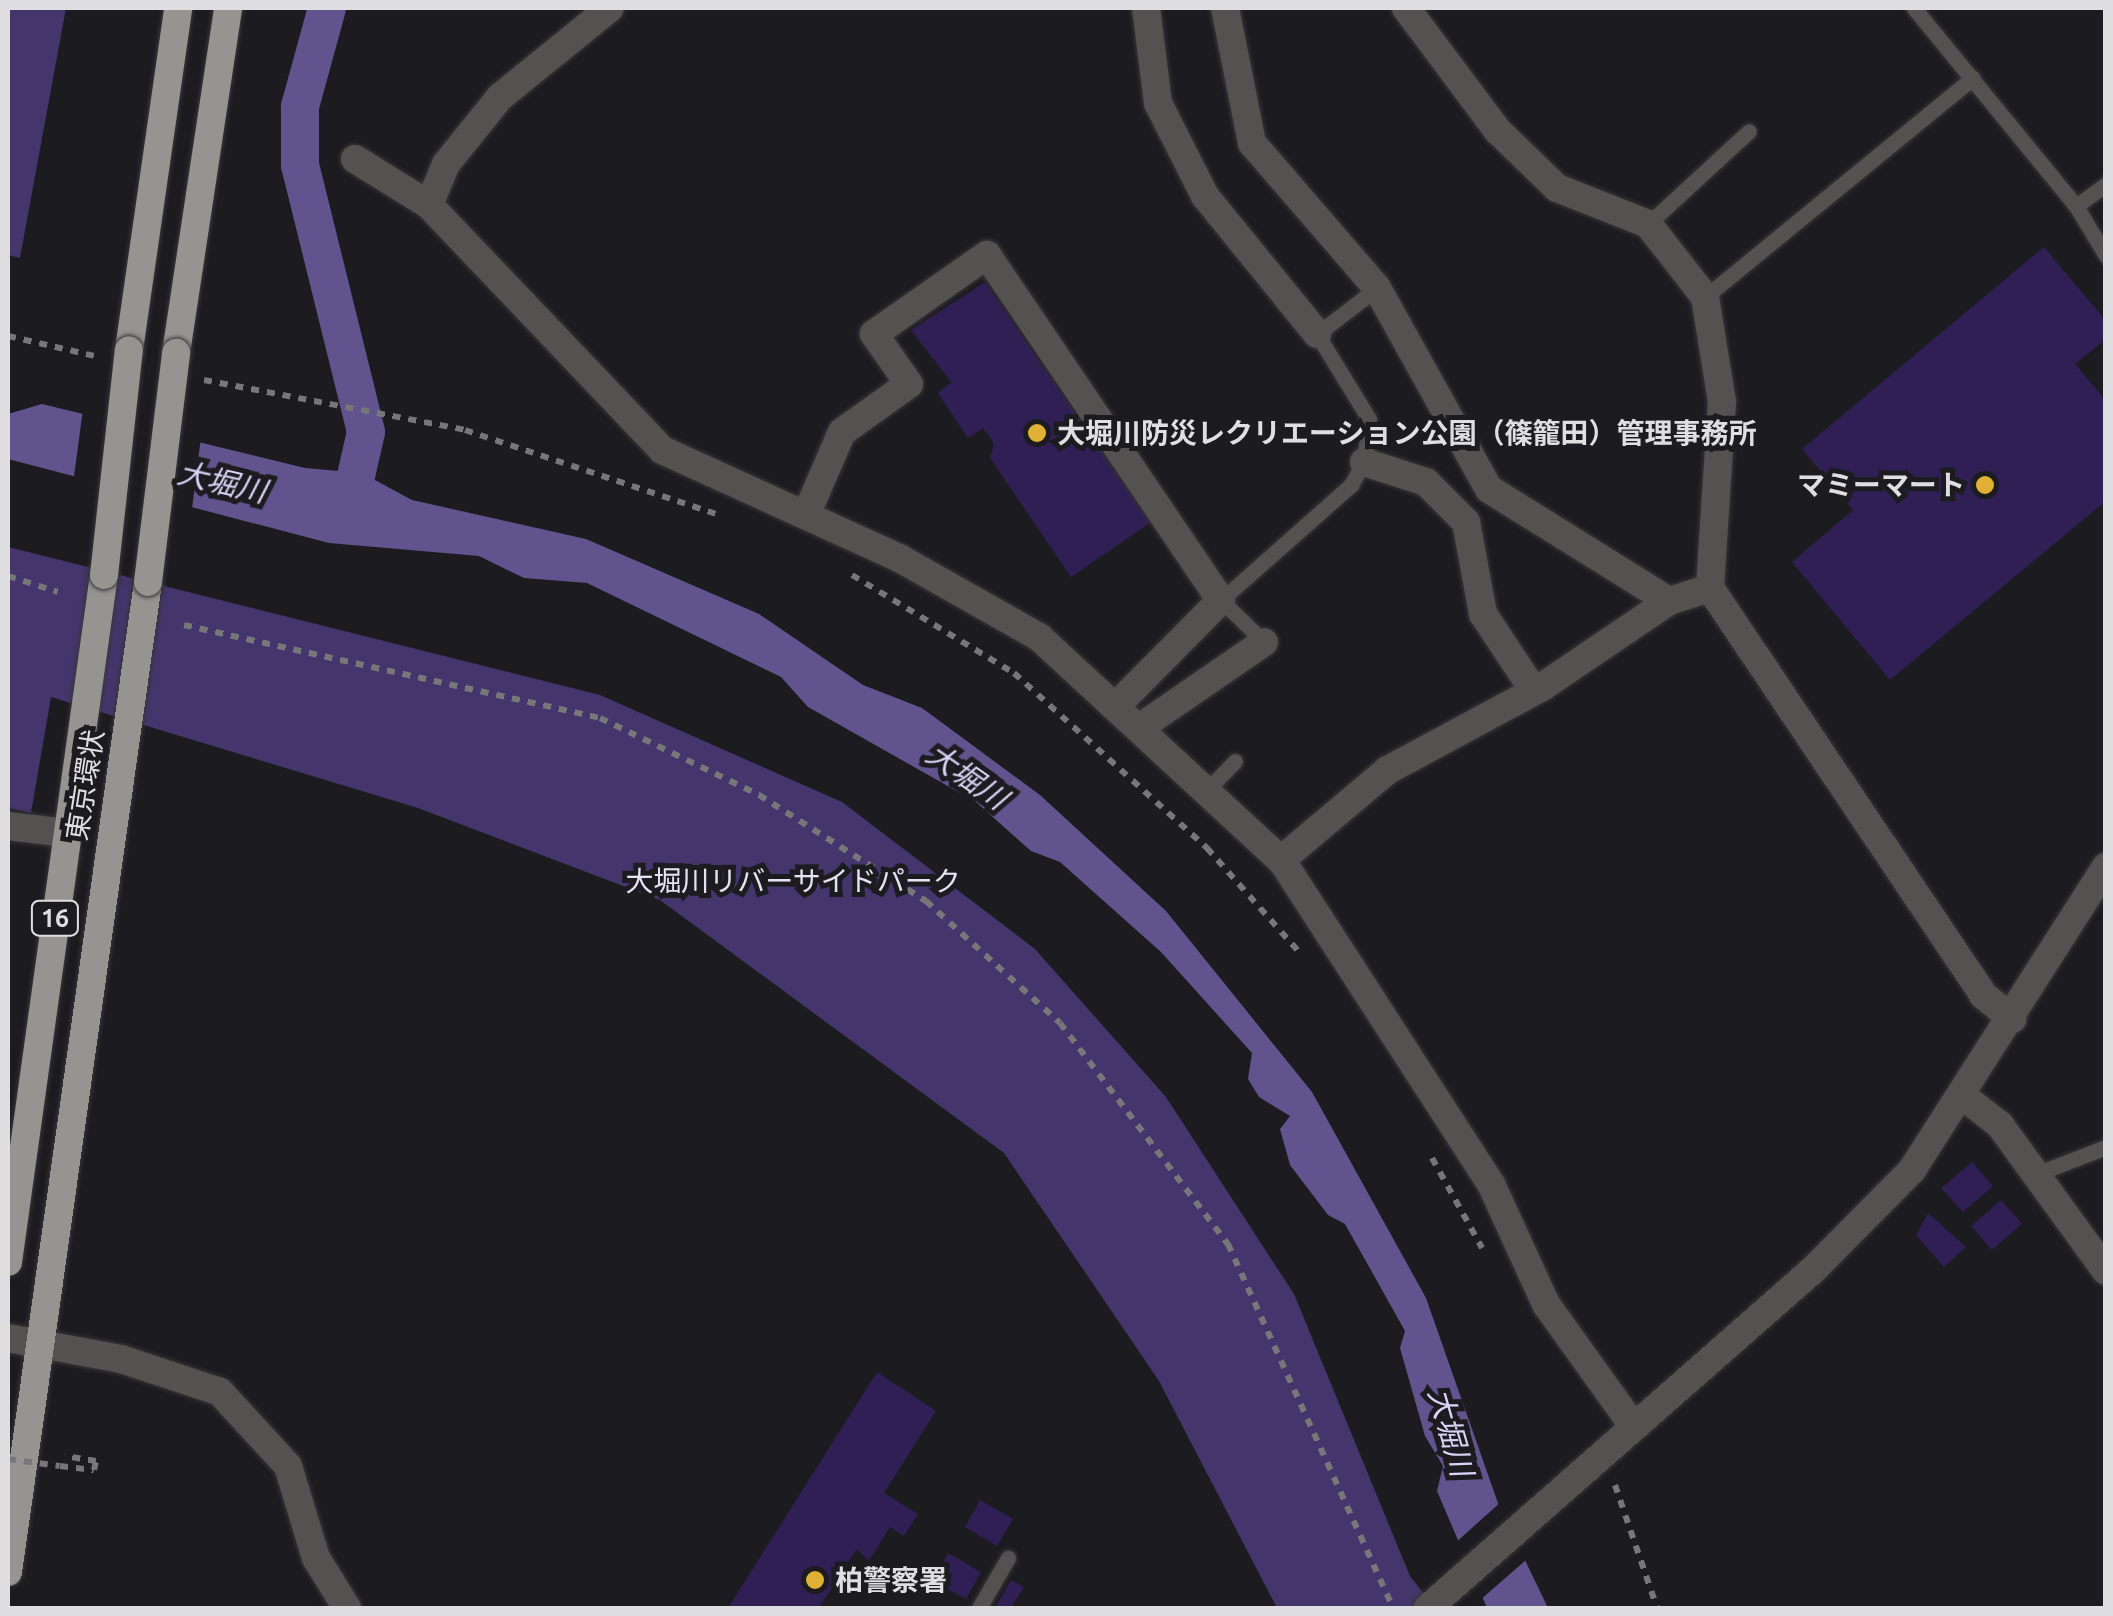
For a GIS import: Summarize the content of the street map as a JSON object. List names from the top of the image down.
{
  "streets": {
    "highway": ["東京環状", "16"]
  },
  "water": ["大堀川"],
  "parks": ["大堀川リバーサイドパーク"],
  "places": ["大堀川防災レクリエーション公園（篠籠田）管理事務所", "マミーマート", "柏警察署"]
}
